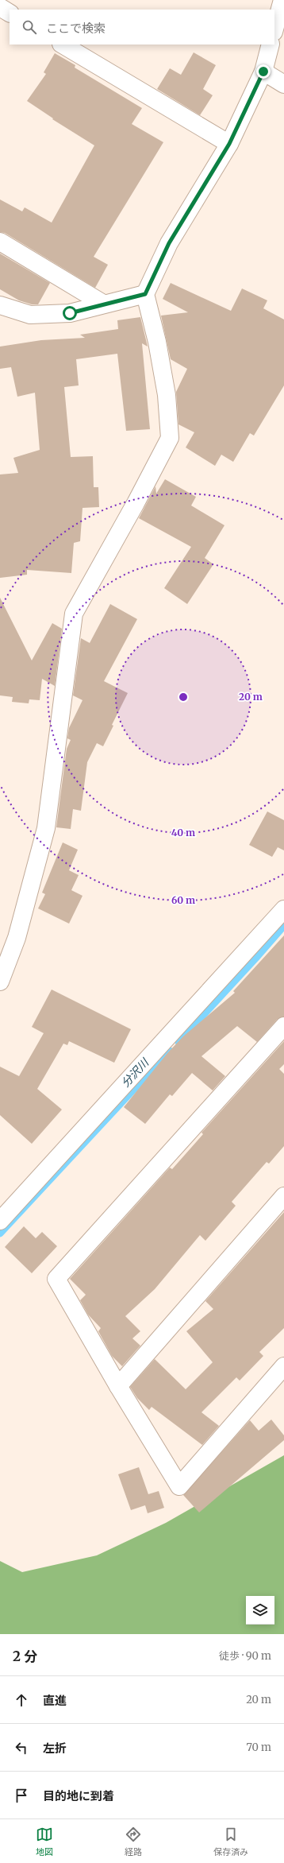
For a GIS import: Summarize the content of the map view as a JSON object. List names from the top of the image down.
{
  "water": ["分沢川"],
  "page": {
    "search": "ここで検索",
    "heading": ["2 分", "徒歩 · 90 m"],
    "list": [
      ["直進", "20 m"],
      ["左折", "70 m"],
      "目的地に到着"
    ],
    "nav": ["地図", "経路", "保存済み"]
  },
  "rings": ["20 m", "40 m", "60 m"]
}
